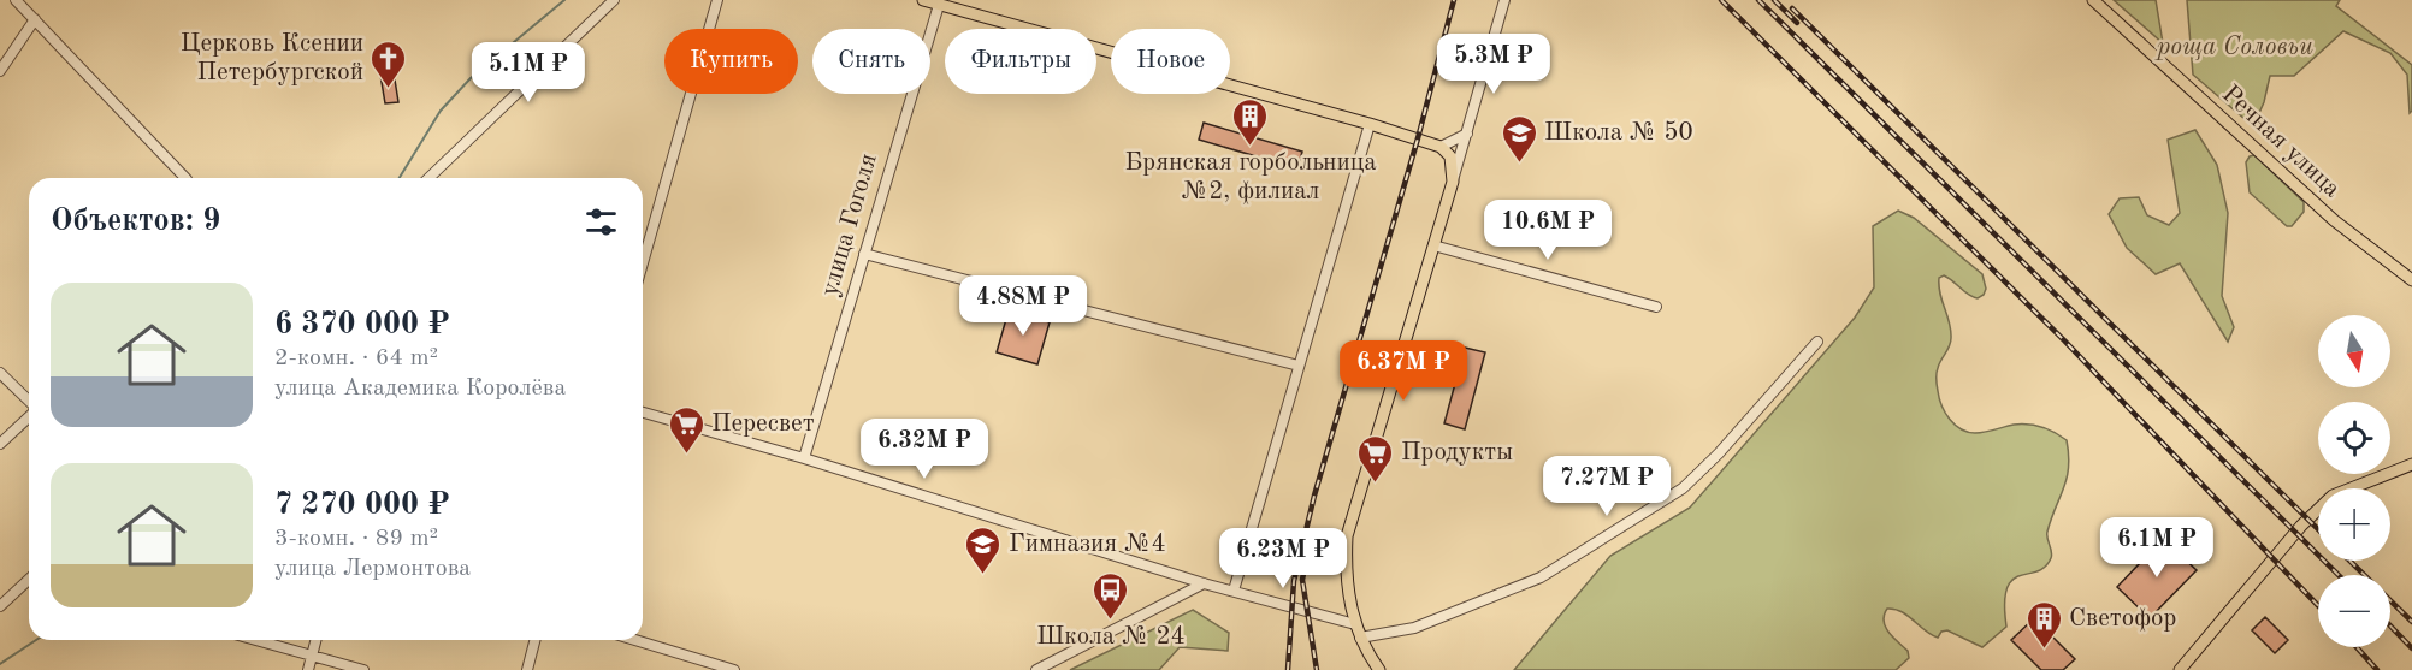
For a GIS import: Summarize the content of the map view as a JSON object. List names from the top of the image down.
{
  "streets": {
    "main road": ["Речная улица"],
    "street": ["улица Гоголя"]
  },
  "parks": ["роща Соловьи"],
  "places": {
    "church": ["Церковь Ксении Петербургской"],
    "building": ["Брянская горбольница №2, филиал", "Светофор"],
    "school or university": ["Школа № 50", "Гимназия №4"],
    "supermarket": ["Пересвет", "Продукты"],
    "bus stop": ["Школа № 24"]
  },
  "north": "bottom",
  "page": {
    "chip": [
      "Купить",
      "Снять",
      "Фильтры",
      "Новое"
    ],
    "price": [
      "5.3M ₽",
      "5.1M ₽",
      "10.6M ₽",
      "4.88M ₽",
      "6.37M ₽",
      "6.32M ₽",
      "7.27M ₽",
      "6.1M ₽",
      "6.23M ₽"
    ],
    "heading": "Объектов: 9",
    "list": [
      {
        "name": "6 370 000 ₽",
        "note": "2-комн. · 64 m² · улица Академика Королёва"
      },
      {
        "name": "7 270 000 ₽",
        "note": "3-комн. · 89 m² · улица Лермонтова"
      }
    ],
    "map_buttons": ["+", "−"]
  }
}
